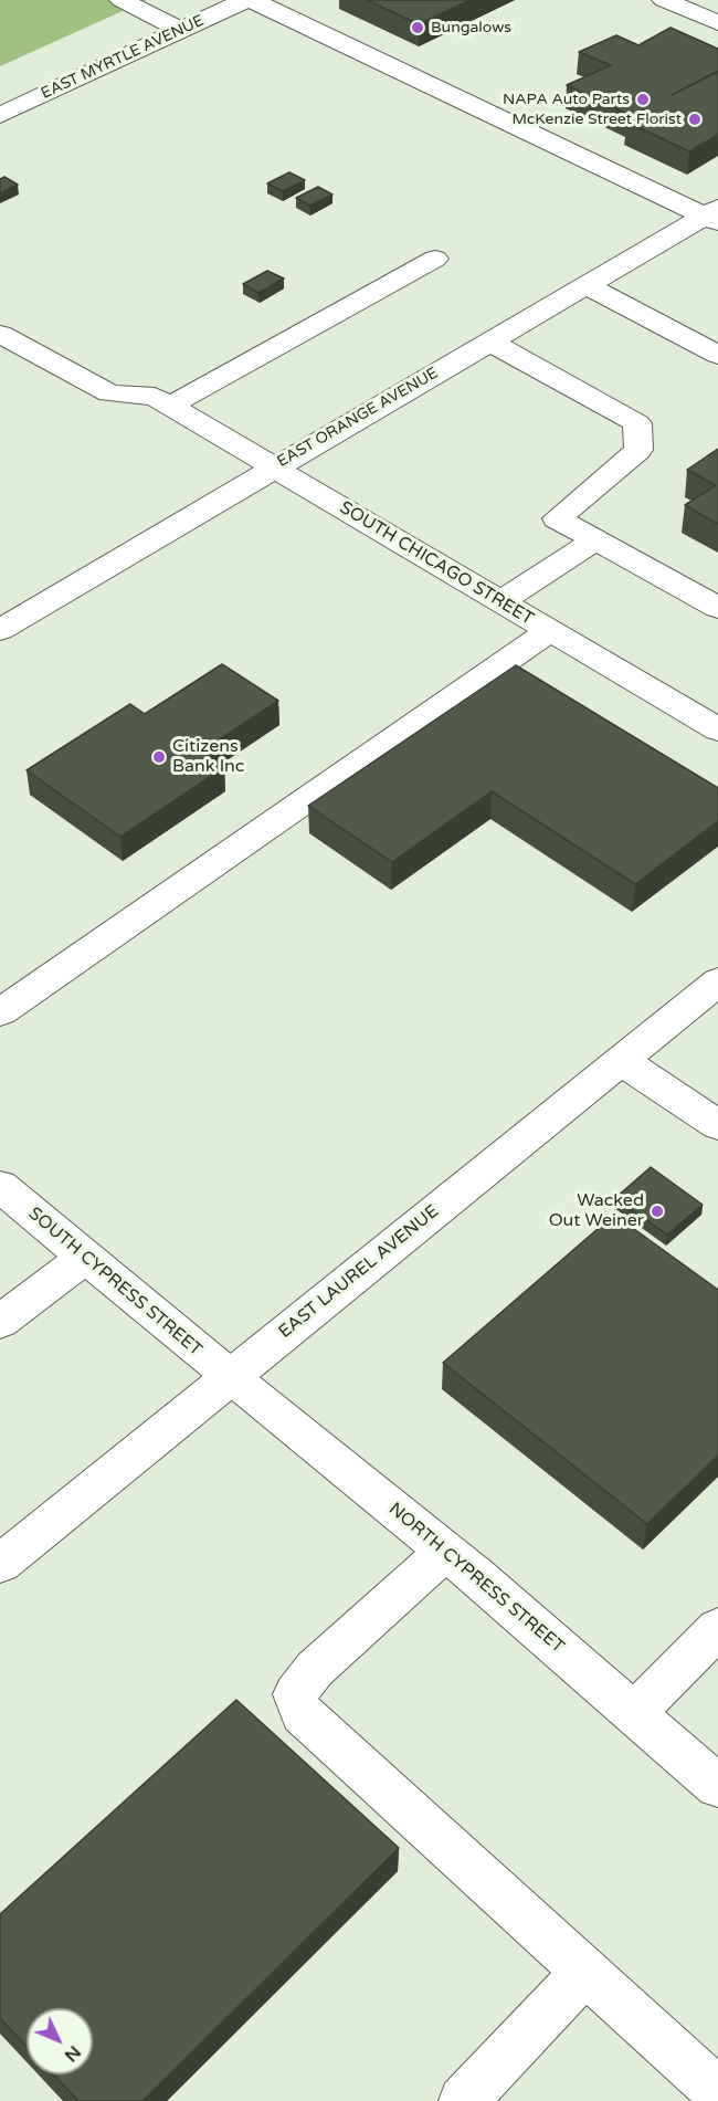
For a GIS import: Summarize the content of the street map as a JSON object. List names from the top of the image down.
{
  "streets": {
    "street": [
      "EAST MYRTLE AVENUE",
      "EAST ORANGE AVENUE",
      "SOUTH CHICAGO STREET",
      "EAST LAUREL AVENUE",
      "SOUTH CYPRESS STREET",
      "NORTH CYPRESS STREET"
    ]
  },
  "crossings": [
    ["EAST ORANGE AVENUE", "SOUTH CHICAGO STREET"],
    ["EAST LAUREL AVENUE", "SOUTH CYPRESS STREET"],
    ["EAST LAUREL AVENUE", "NORTH CYPRESS STREET"],
    ["SOUTH CYPRESS STREET", "NORTH CYPRESS STREET"]
  ],
  "places": [
    "Bungalows",
    "NAPA Auto Parts",
    "McKenzie Street Florist",
    "Citizens Bank Inc",
    "Wacked Out Weiner"
  ],
  "north": "bottom right"
}
